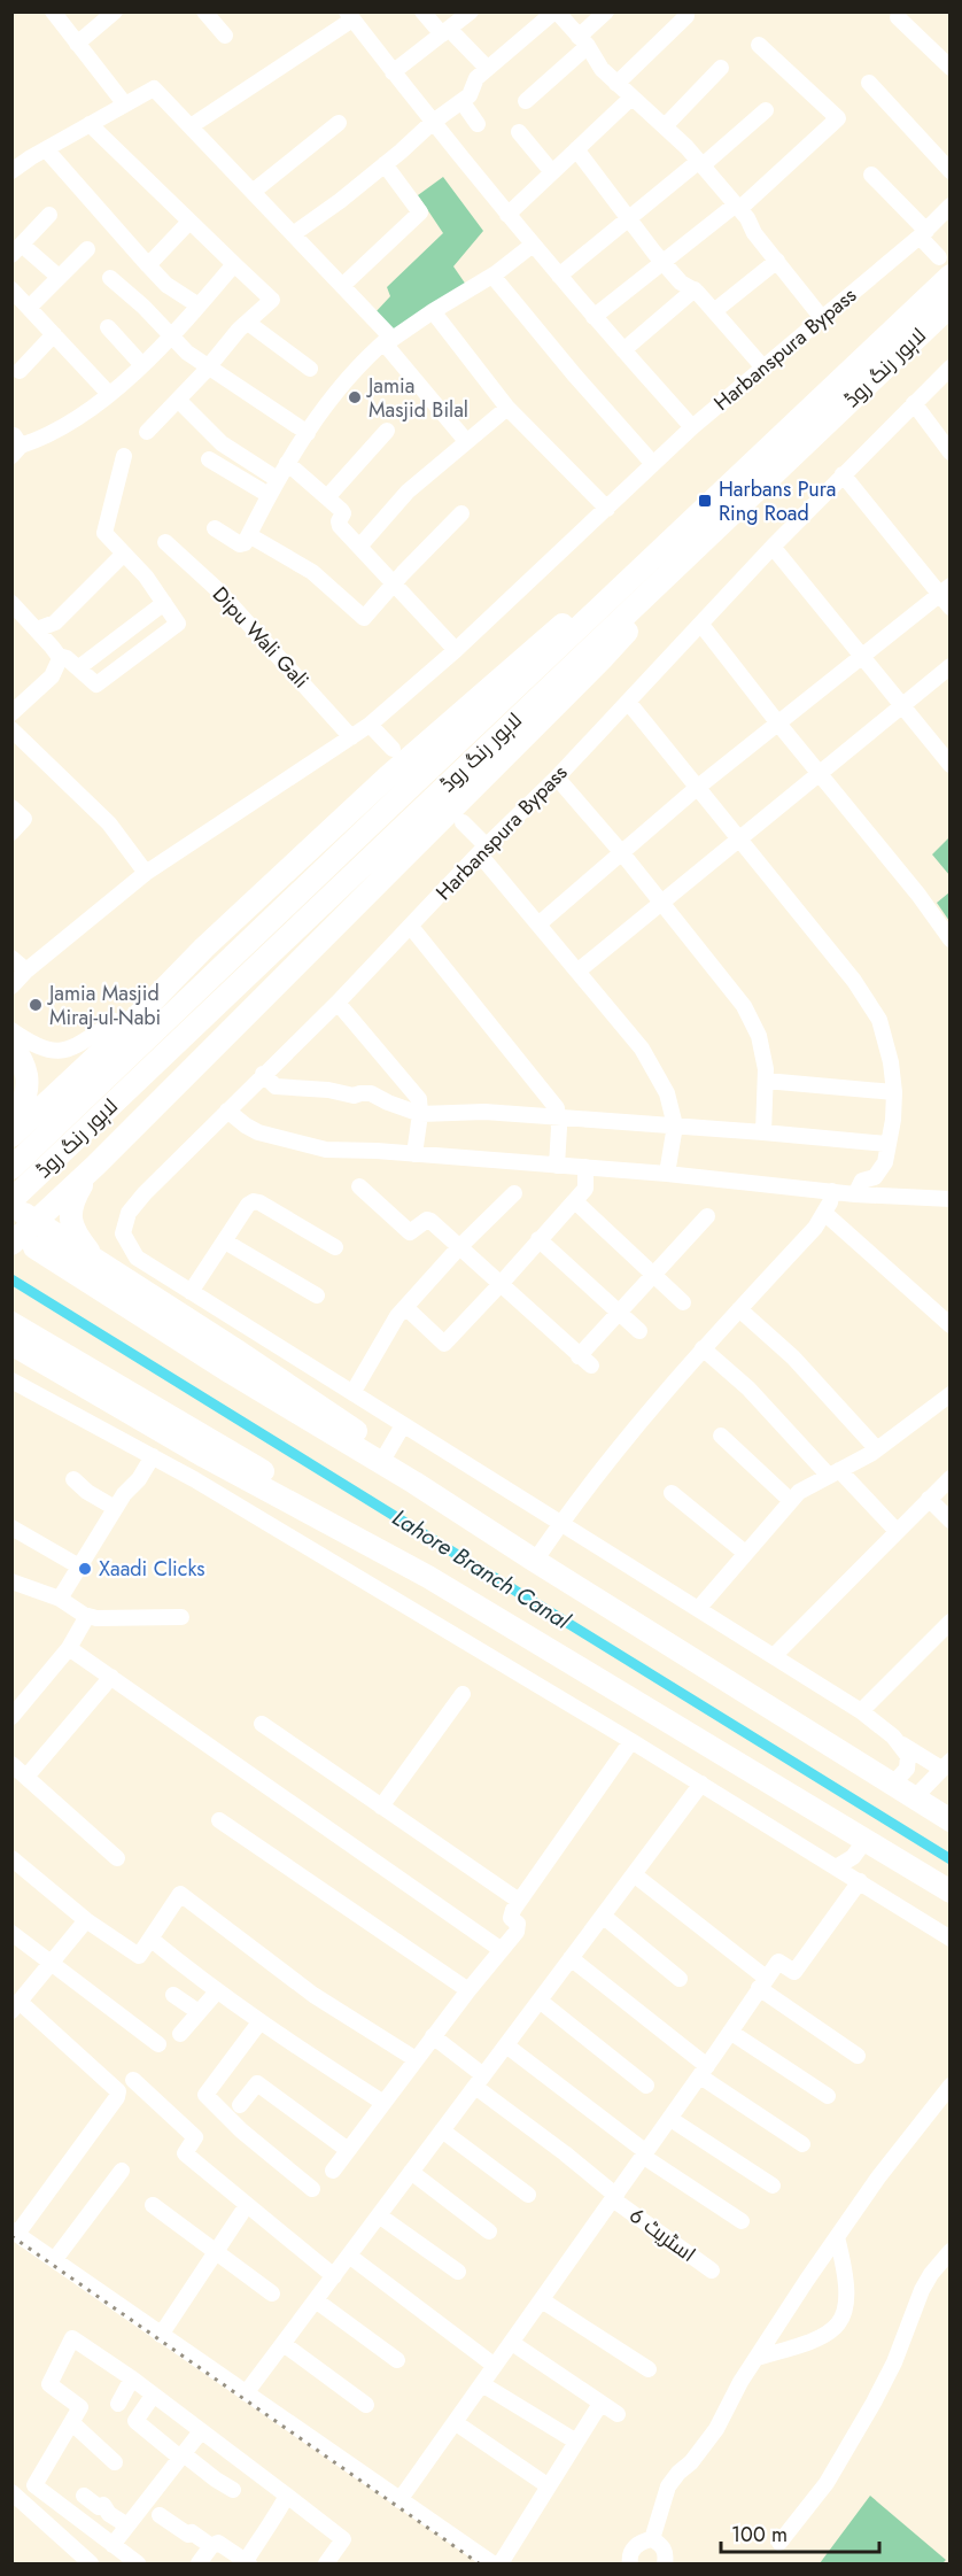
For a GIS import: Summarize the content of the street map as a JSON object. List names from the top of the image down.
{
  "streets": {
    "highway": ["لاہور رنگ روڈ"],
    "street": ["Harbanspura Bypass", "Dipu Wali Gali", "اسٹریٹ 6"]
  },
  "crossings": [
    ["Harbanspura Bypass", "Dipu Wali Gali"]
  ],
  "water": ["Lahore Branch Canal"],
  "places": {
    "other": ["Jamia Masjid Bilal", "Jamia Masjid Miraj-ul-Nabi", "Xaadi Clicks"],
    "transit": ["Harbans Pura Ring Road"]
  },
  "scale_bar": "100 m"
}
